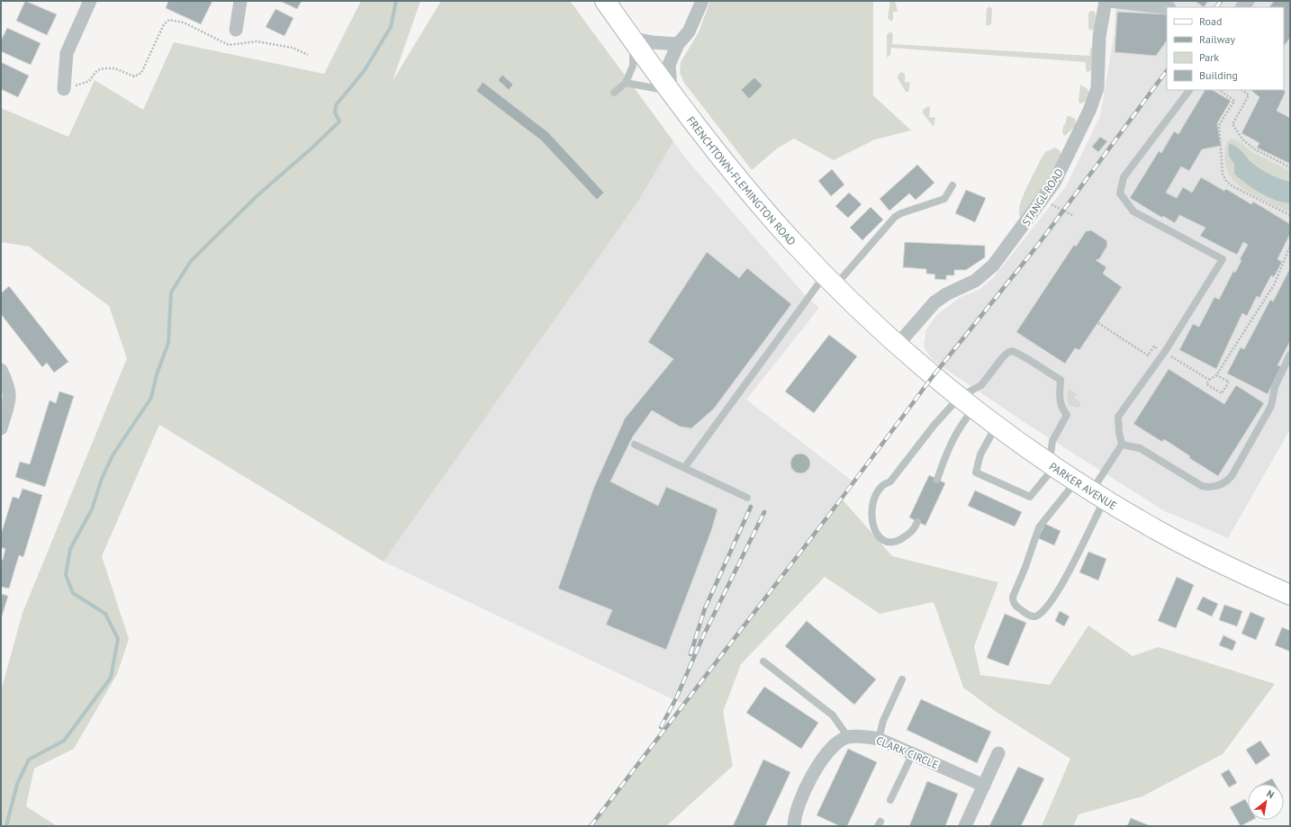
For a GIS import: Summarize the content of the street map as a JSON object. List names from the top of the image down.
{
  "streets": {
    "main road": ["FRENCHTOWN-FLEMINGTON ROAD", "PARKER AVENUE"],
    "street": ["STANGL ROAD", "CLARK CIRCLE"]
  },
  "crossings": [
    ["FRENCHTOWN-FLEMINGTON ROAD", "STANGL ROAD"],
    ["FRENCHTOWN-FLEMINGTON ROAD", "PARKER AVENUE"],
    ["STANGL ROAD", "PARKER AVENUE"]
  ],
  "legend": [
    "Road",
    "Railway",
    "Park",
    "Building"
  ],
  "north": "top right"
}
